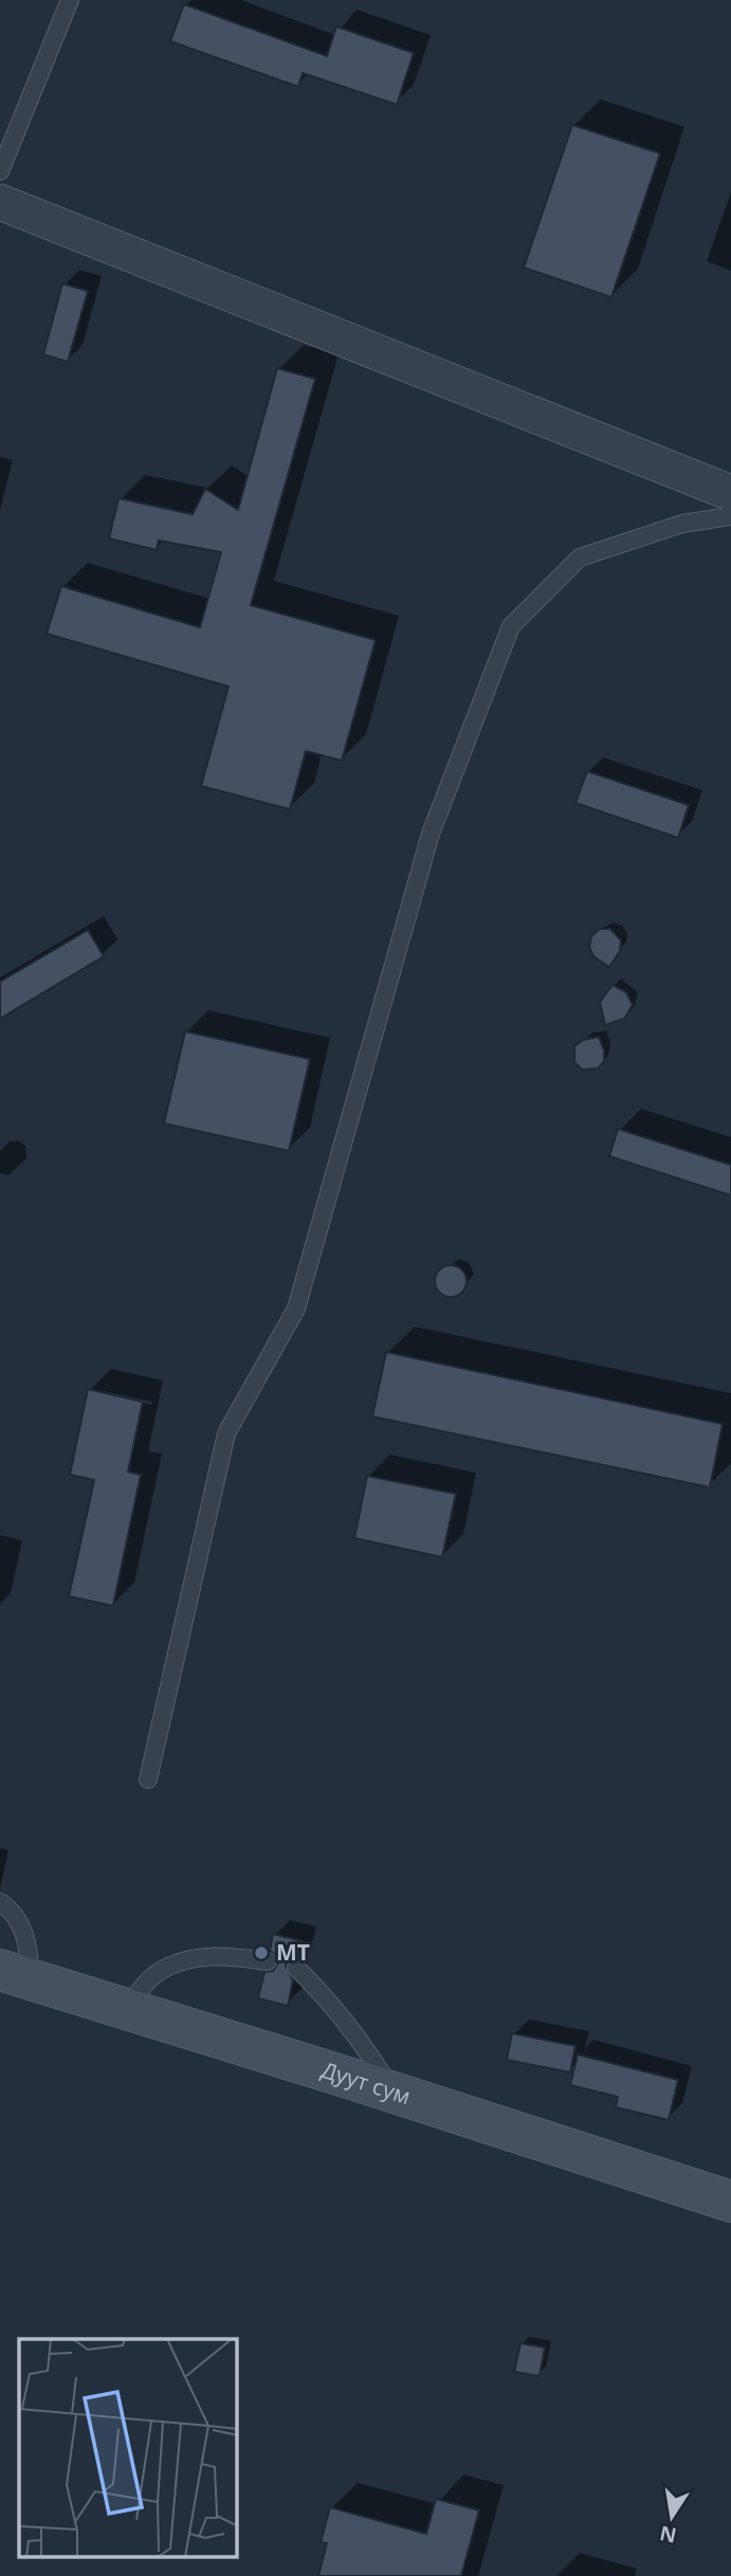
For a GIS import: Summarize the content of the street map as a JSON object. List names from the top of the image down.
{
  "streets": {
    "main road": ["Дуут сум"]
  },
  "places": ["MT"],
  "north": "bottom"
}
